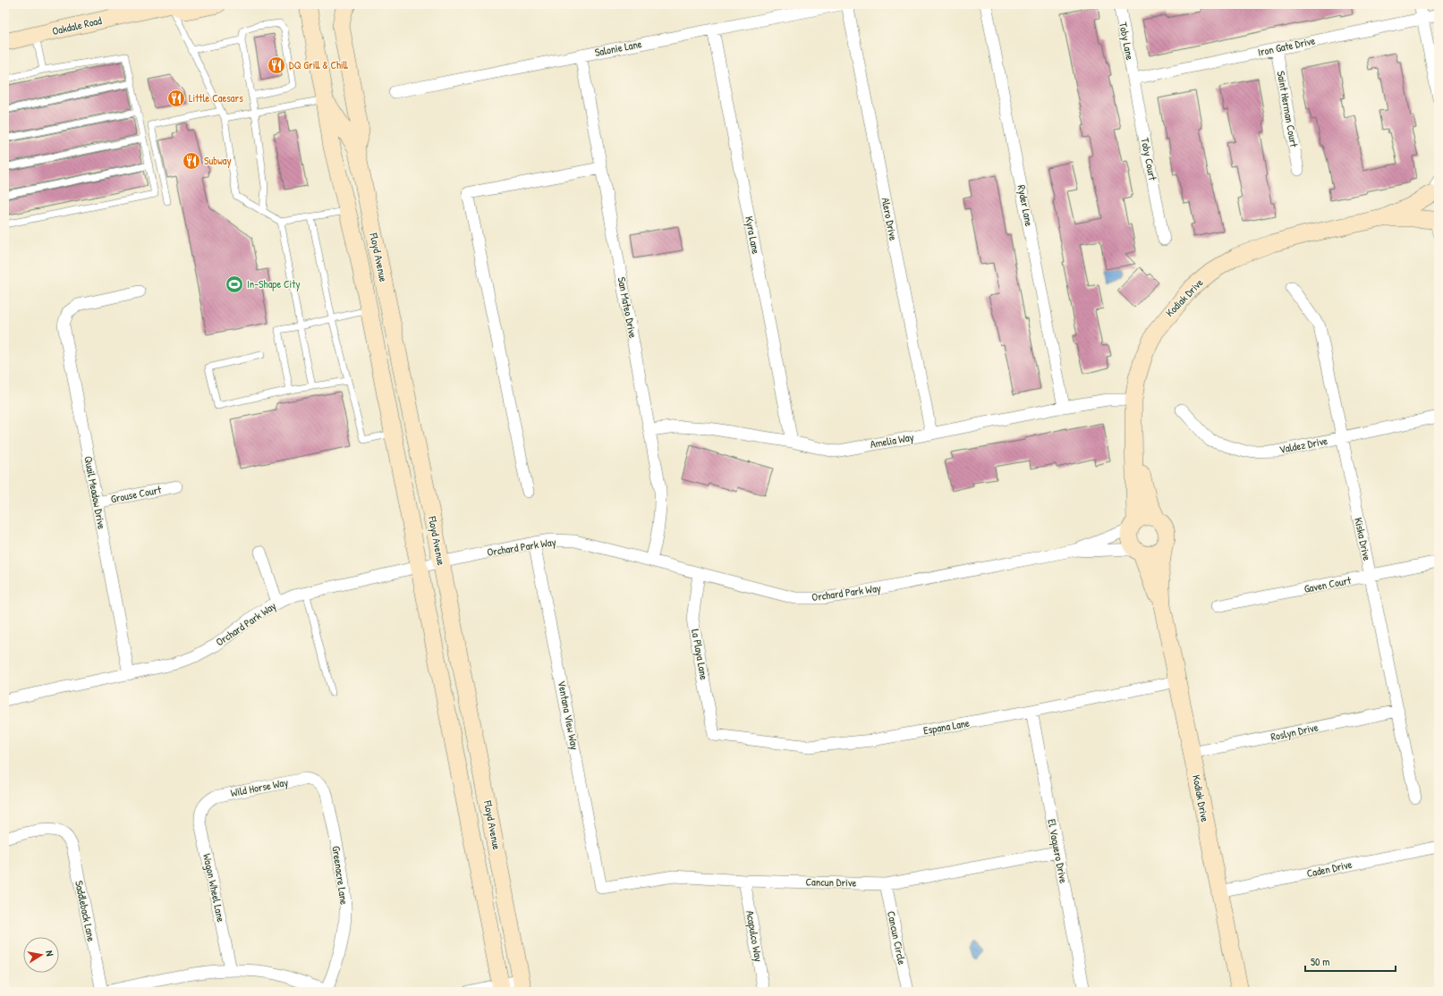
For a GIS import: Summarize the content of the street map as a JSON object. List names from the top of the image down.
{
  "streets": {
    "street": [
      "Oakdale Road",
      "Toby Lane",
      "Iron Gate Drive",
      "Salonie Lane",
      "Saint Herman Court",
      "Toby Court",
      "Ryder Lane",
      "Alero Drive",
      "Kyra Lane",
      "Floyd Avenue",
      "Kodiak Drive",
      "San Mateo Drive",
      "Amelia Way",
      "Valdez Drive",
      "Quail Meadow Drive",
      "Grouse Court",
      "Kiska Drive",
      "Orchard Park Way",
      "Gaven Court",
      "La Playa Lane",
      "Ventana View Way",
      "Espana Lane",
      "Roslyn Drive",
      "Wild Horse Way",
      "El Vaquero Drive",
      "Caden Drive",
      "Greenacre Lane",
      "Cancun Drive",
      "Wagon Wheel Lane",
      "Saddleback Lane",
      "Acapulco Way",
      "Cancun Circle"
    ]
  },
  "crossings": [
    ["Toby Lane", "Iron Gate Drive"],
    ["Toby Lane", "Toby Court"],
    ["Iron Gate Drive", "Saint Herman Court"],
    ["Iron Gate Drive", "Toby Court"],
    ["Salonie Lane", "Kyra Lane"],
    ["Salonie Lane", "San Mateo Drive"],
    ["Ryder Lane", "Amelia Way"],
    ["Alero Drive", "Amelia Way"],
    ["Kyra Lane", "Amelia Way"],
    ["Floyd Avenue", "Orchard Park Way"],
    ["Kodiak Drive", "Amelia Way"],
    ["Kodiak Drive", "Orchard Park Way"],
    ["Kodiak Drive", "Espana Lane"],
    ["Kodiak Drive", "Roslyn Drive"],
    ["Kodiak Drive", "Caden Drive"],
    ["San Mateo Drive", "Amelia Way"],
    ["San Mateo Drive", "Orchard Park Way"],
    ["Valdez Drive", "Kiska Drive"],
    ["Quail Meadow Drive", "Grouse Court"],
    ["Quail Meadow Drive", "Orchard Park Way"],
    ["Kiska Drive", "Gaven Court"],
    ["Kiska Drive", "Roslyn Drive"],
    ["Orchard Park Way", "La Playa Lane"],
    ["Orchard Park Way", "Ventana View Way"],
    ["La Playa Lane", "Espana Lane"],
    ["Ventana View Way", "Cancun Drive"],
    ["Espana Lane", "El Vaquero Drive"],
    ["Wild Horse Way", "Greenacre Lane"],
    ["Wild Horse Way", "Wagon Wheel Lane"],
    ["El Vaquero Drive", "Cancun Drive"],
    ["Cancun Drive", "Acapulco Way"],
    ["Cancun Drive", "Cancun Circle"]
  ],
  "places": {
    "restaurant": ["DQ Grill & Chill", "Little Caesars", "Subway"],
    "sports": ["In-Shape City"]
  },
  "scale_bar": "50 m",
  "north": "right"
}
